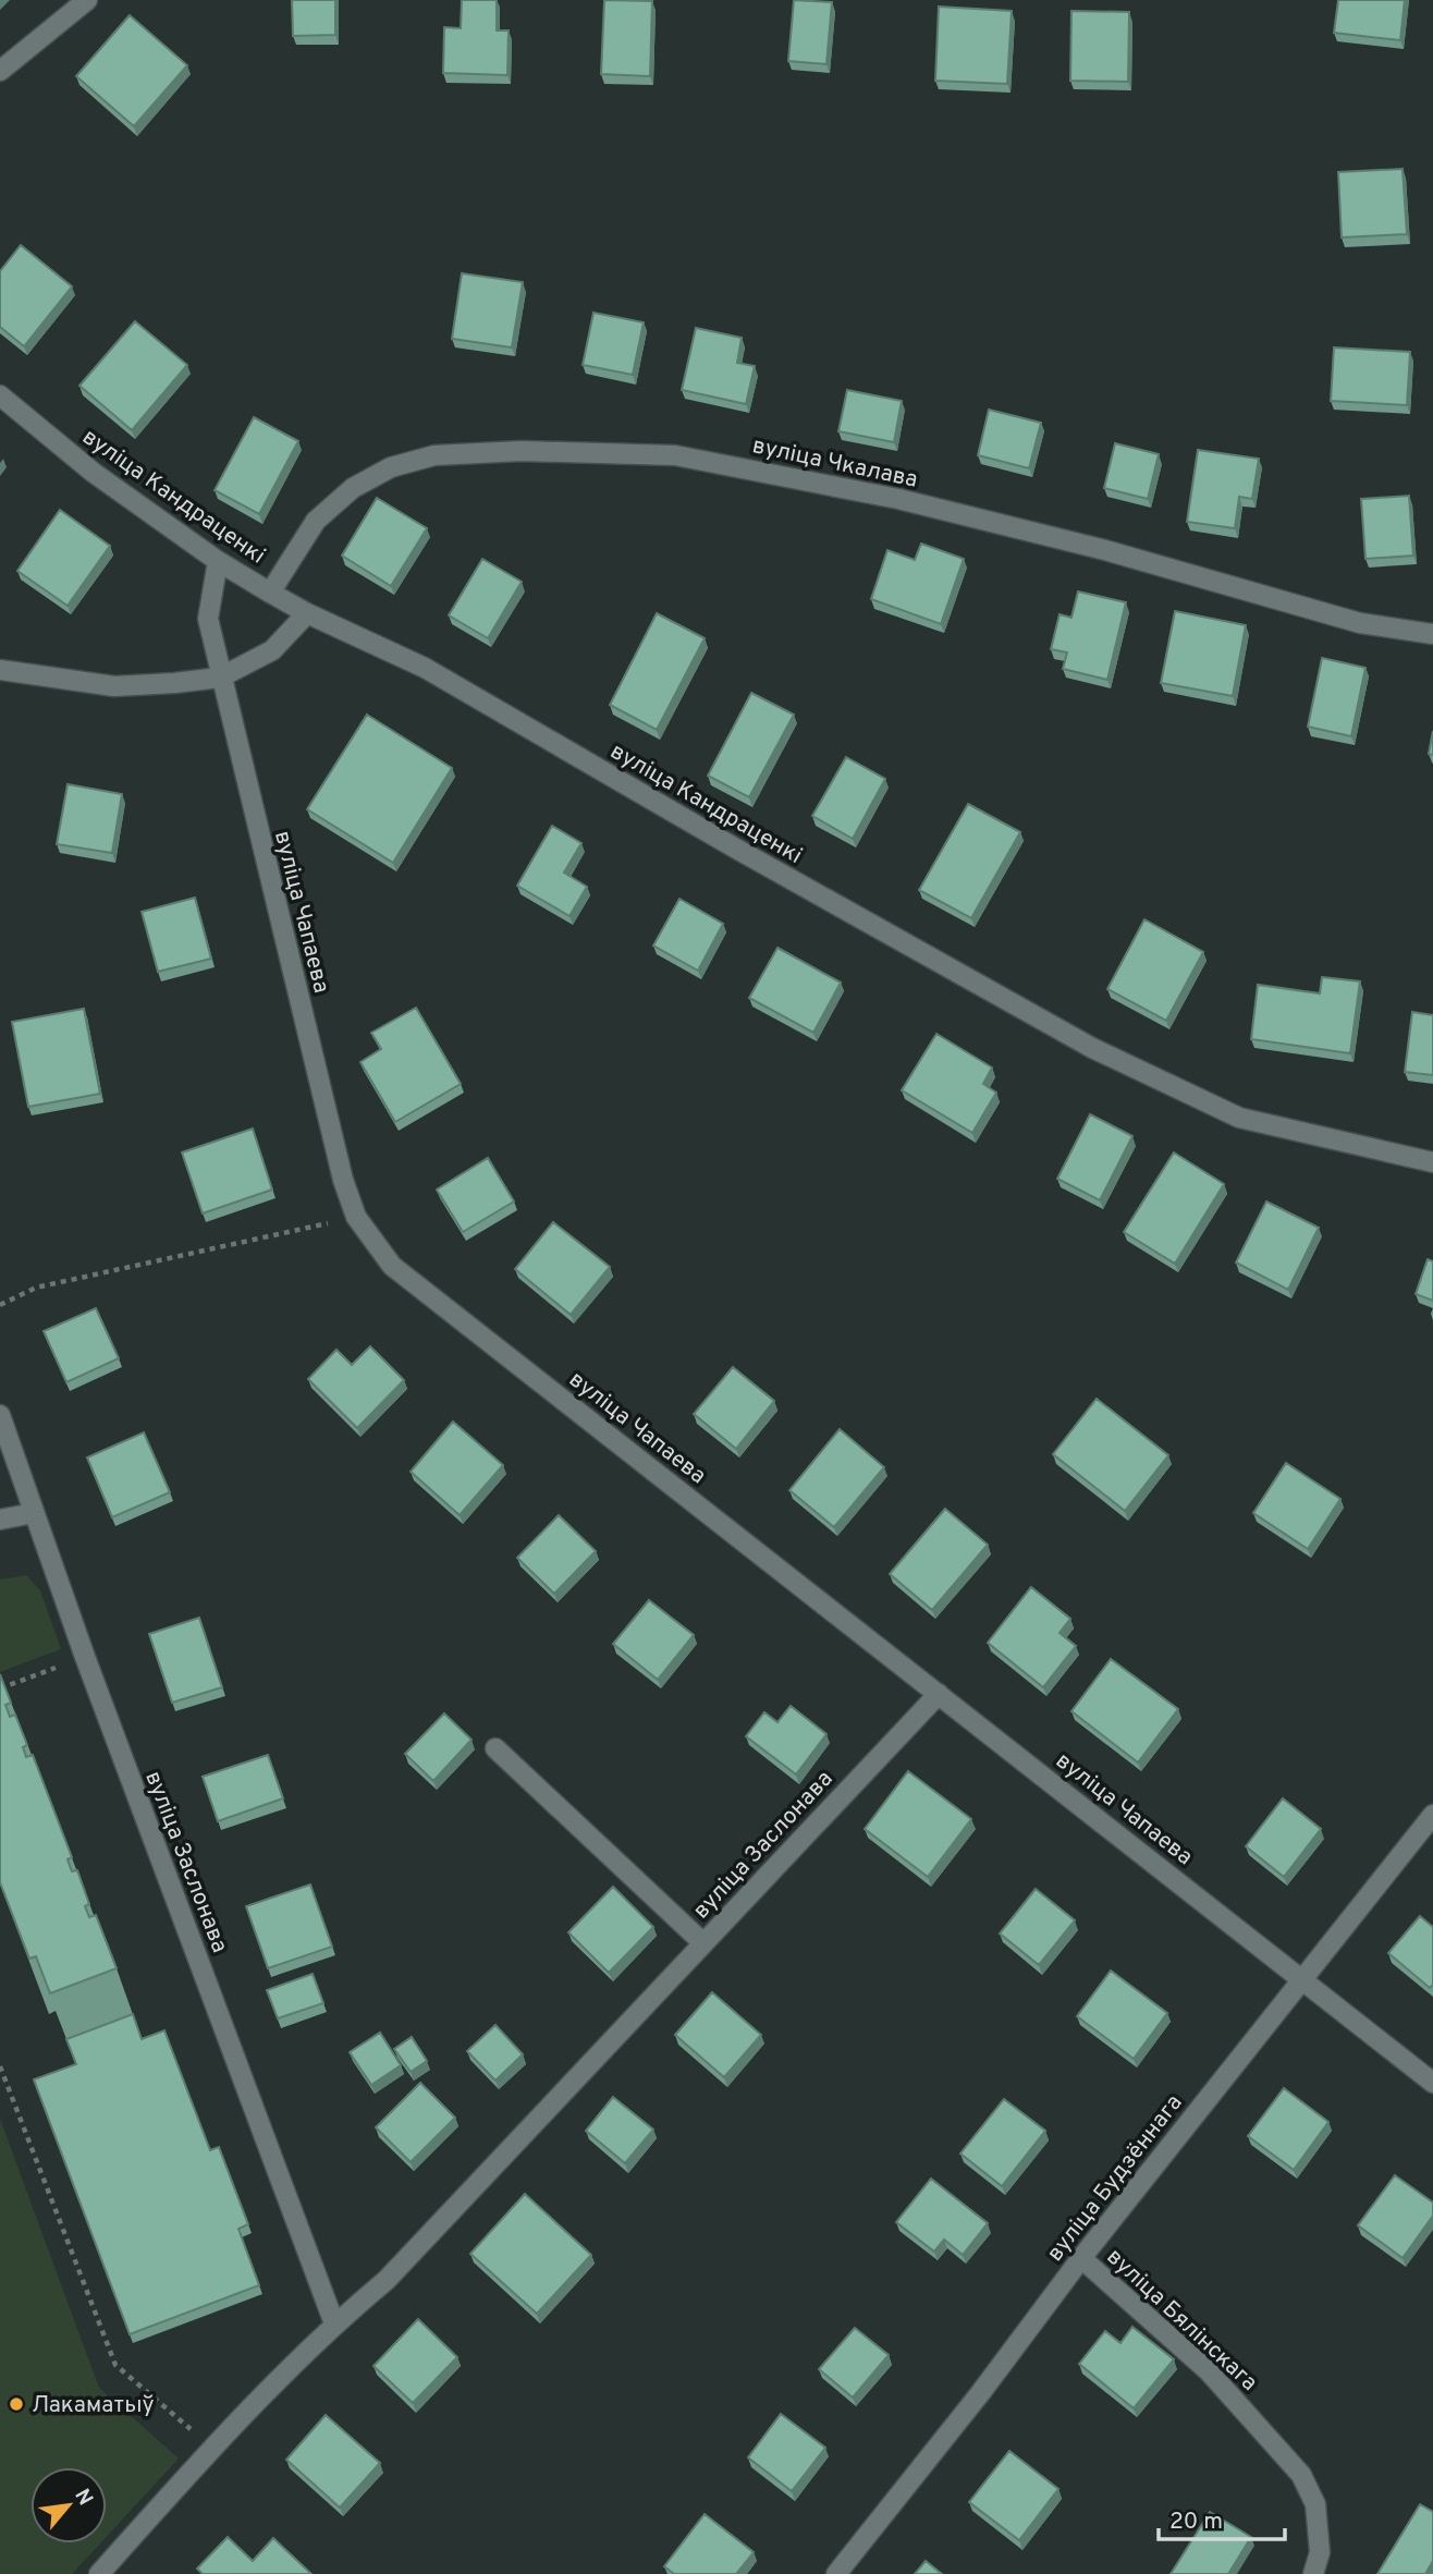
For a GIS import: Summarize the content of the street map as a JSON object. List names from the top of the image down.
{
  "streets": {
    "street": [
      "вуліца Чкалава",
      "вуліца Кандраценкі",
      "вуліца Чапаева",
      "вуліца Заслонава",
      "вуліца Будзённага",
      "вуліца Бялінскага"
    ]
  },
  "crossings": [
    ["вуліца Чкалава", "вуліца Кандраценкі"],
    ["вуліца Кандраценкі", "вуліца Чапаева"],
    ["вуліца Чапаева", "вуліца Заслонава"],
    ["вуліца Чапаева", "вуліца Будзённага"],
    ["вуліца Будзённага", "вуліца Бялінскага"]
  ],
  "places": ["Лакаматыў"],
  "scale_bar": "20 m",
  "north": "top right"
}
